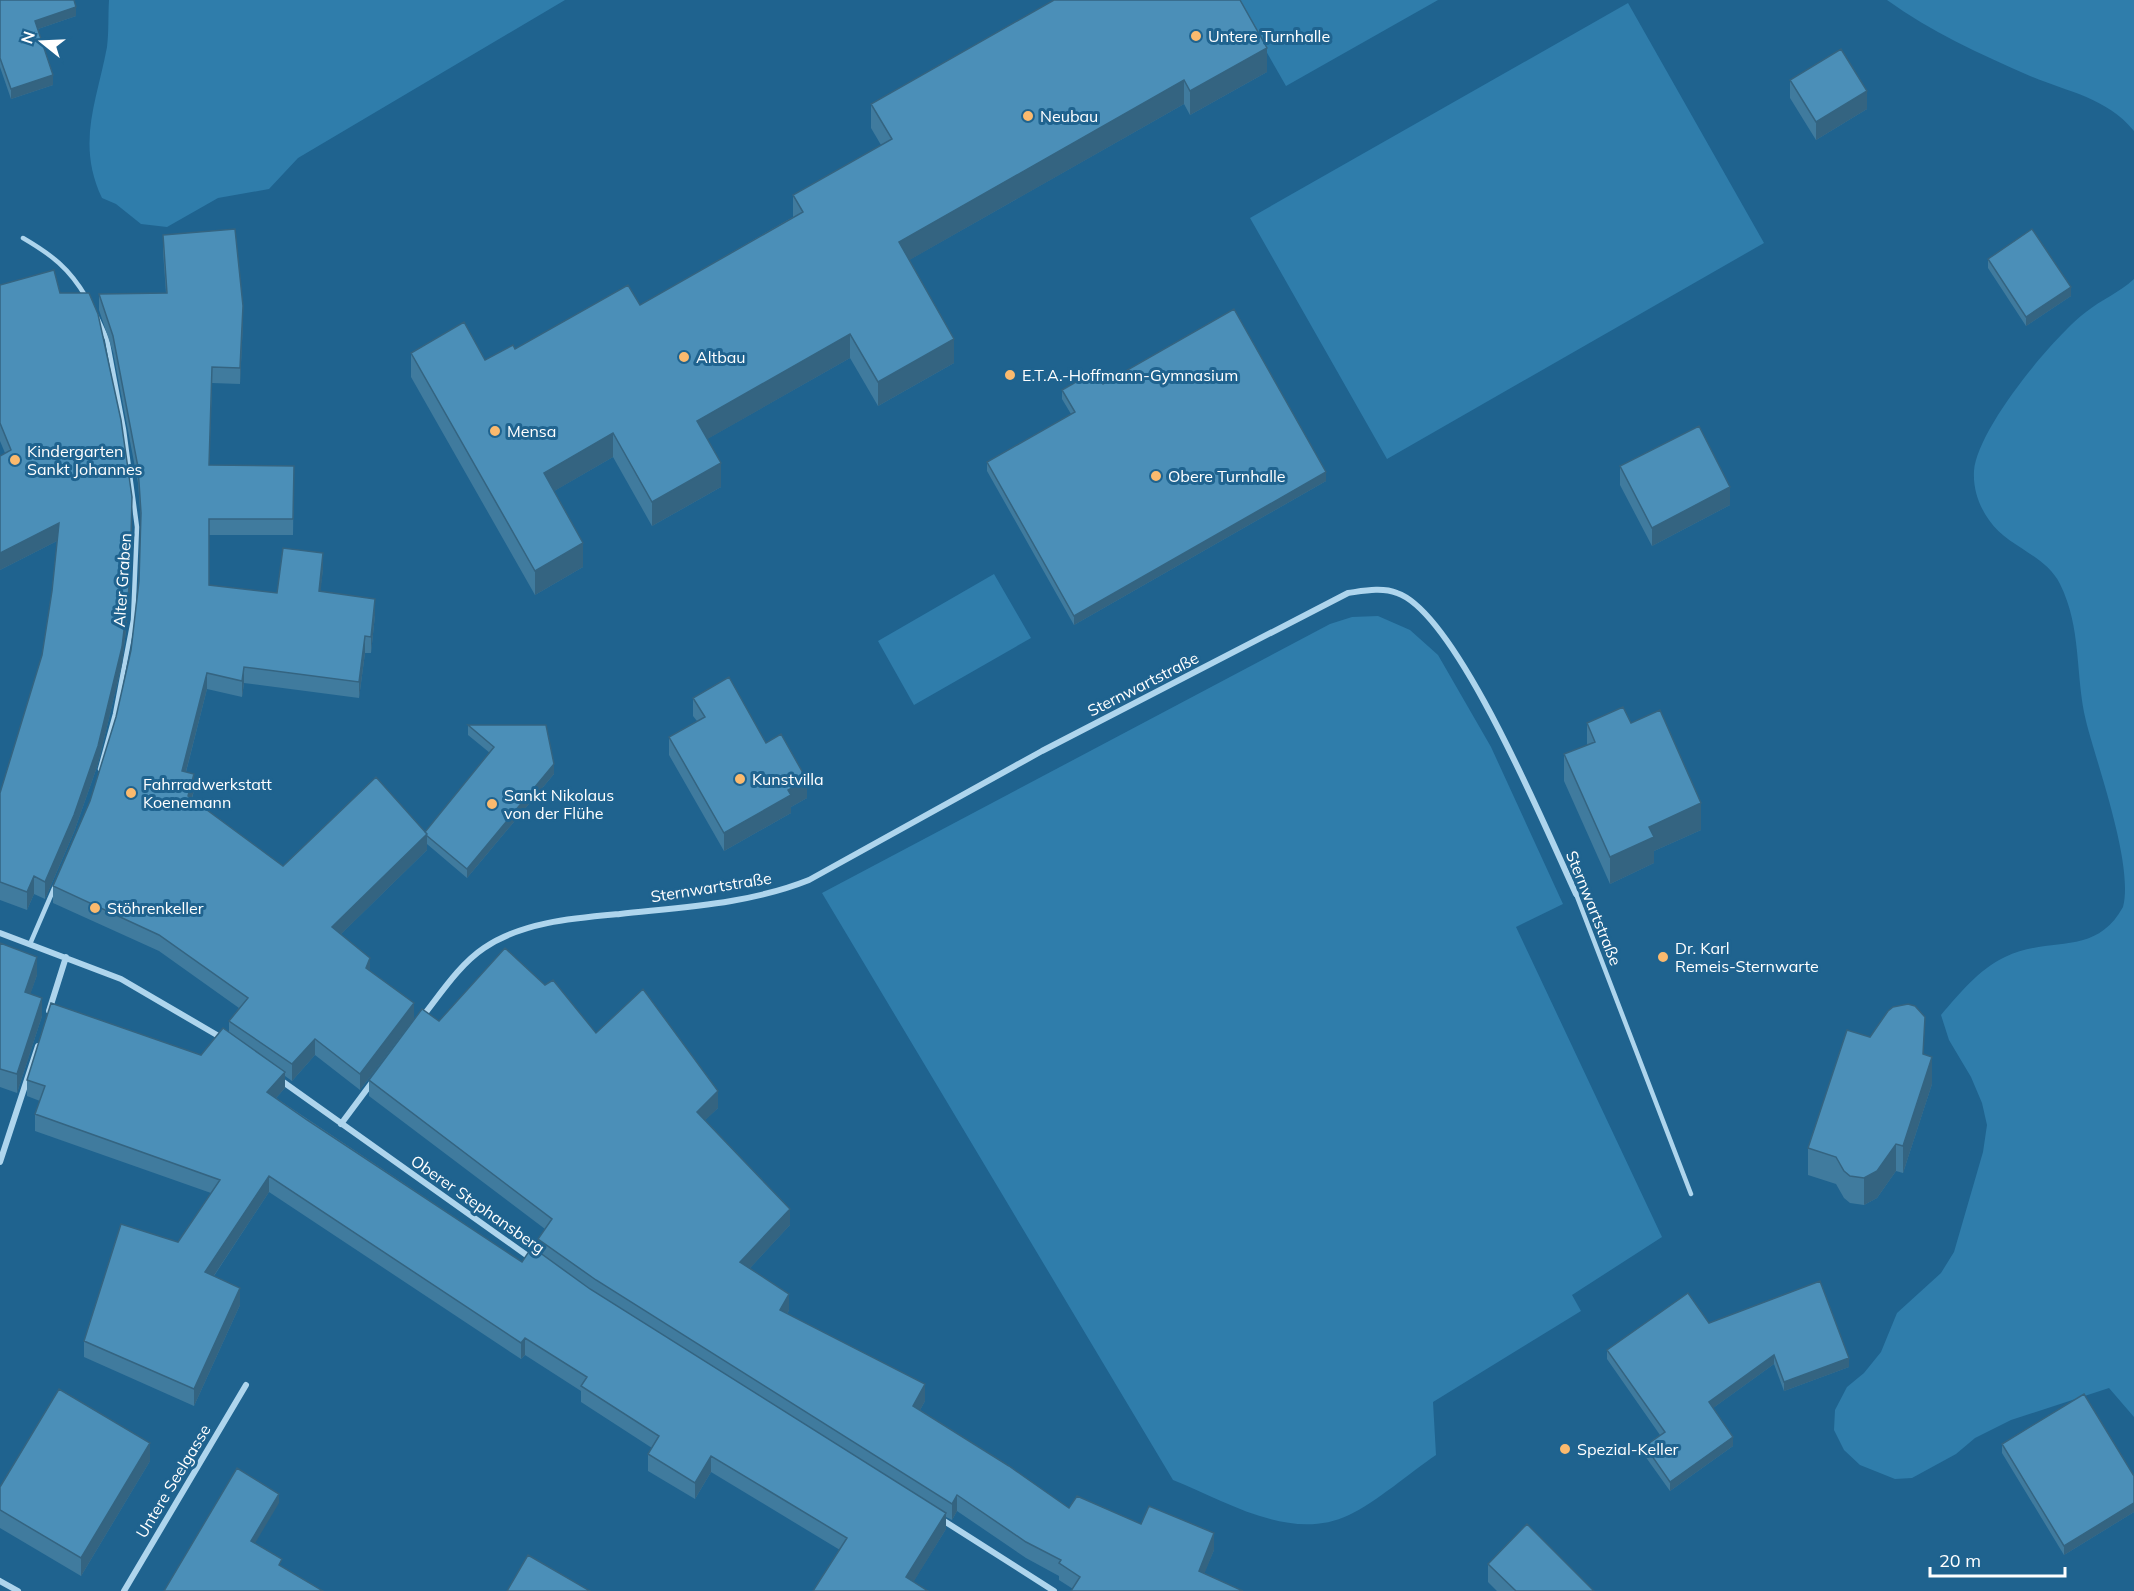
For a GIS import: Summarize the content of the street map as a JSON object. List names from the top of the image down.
{
  "streets": {
    "street": ["Sternwartstraße", "Oberer Stephansberg", "Untere Seelgasse"],
    "lane": ["Alter Graben"]
  },
  "places": [
    "Untere Turnhalle",
    "Neubau",
    "Altbau",
    "E.T.A.-Hoffmann-Gymnasium",
    "Mensa",
    "Kindergarten Sankt Johannes",
    "Obere Turnhalle",
    "Kunstvilla",
    "Fahrradwerkstatt Koenemann",
    "Sankt Nikolaus von der Flühe",
    "Stöhrenkeller",
    "Dr. Karl Remeis-Sternwarte",
    "Spezial-Keller"
  ],
  "scale_bar": "20 m",
  "north": "left"
}
